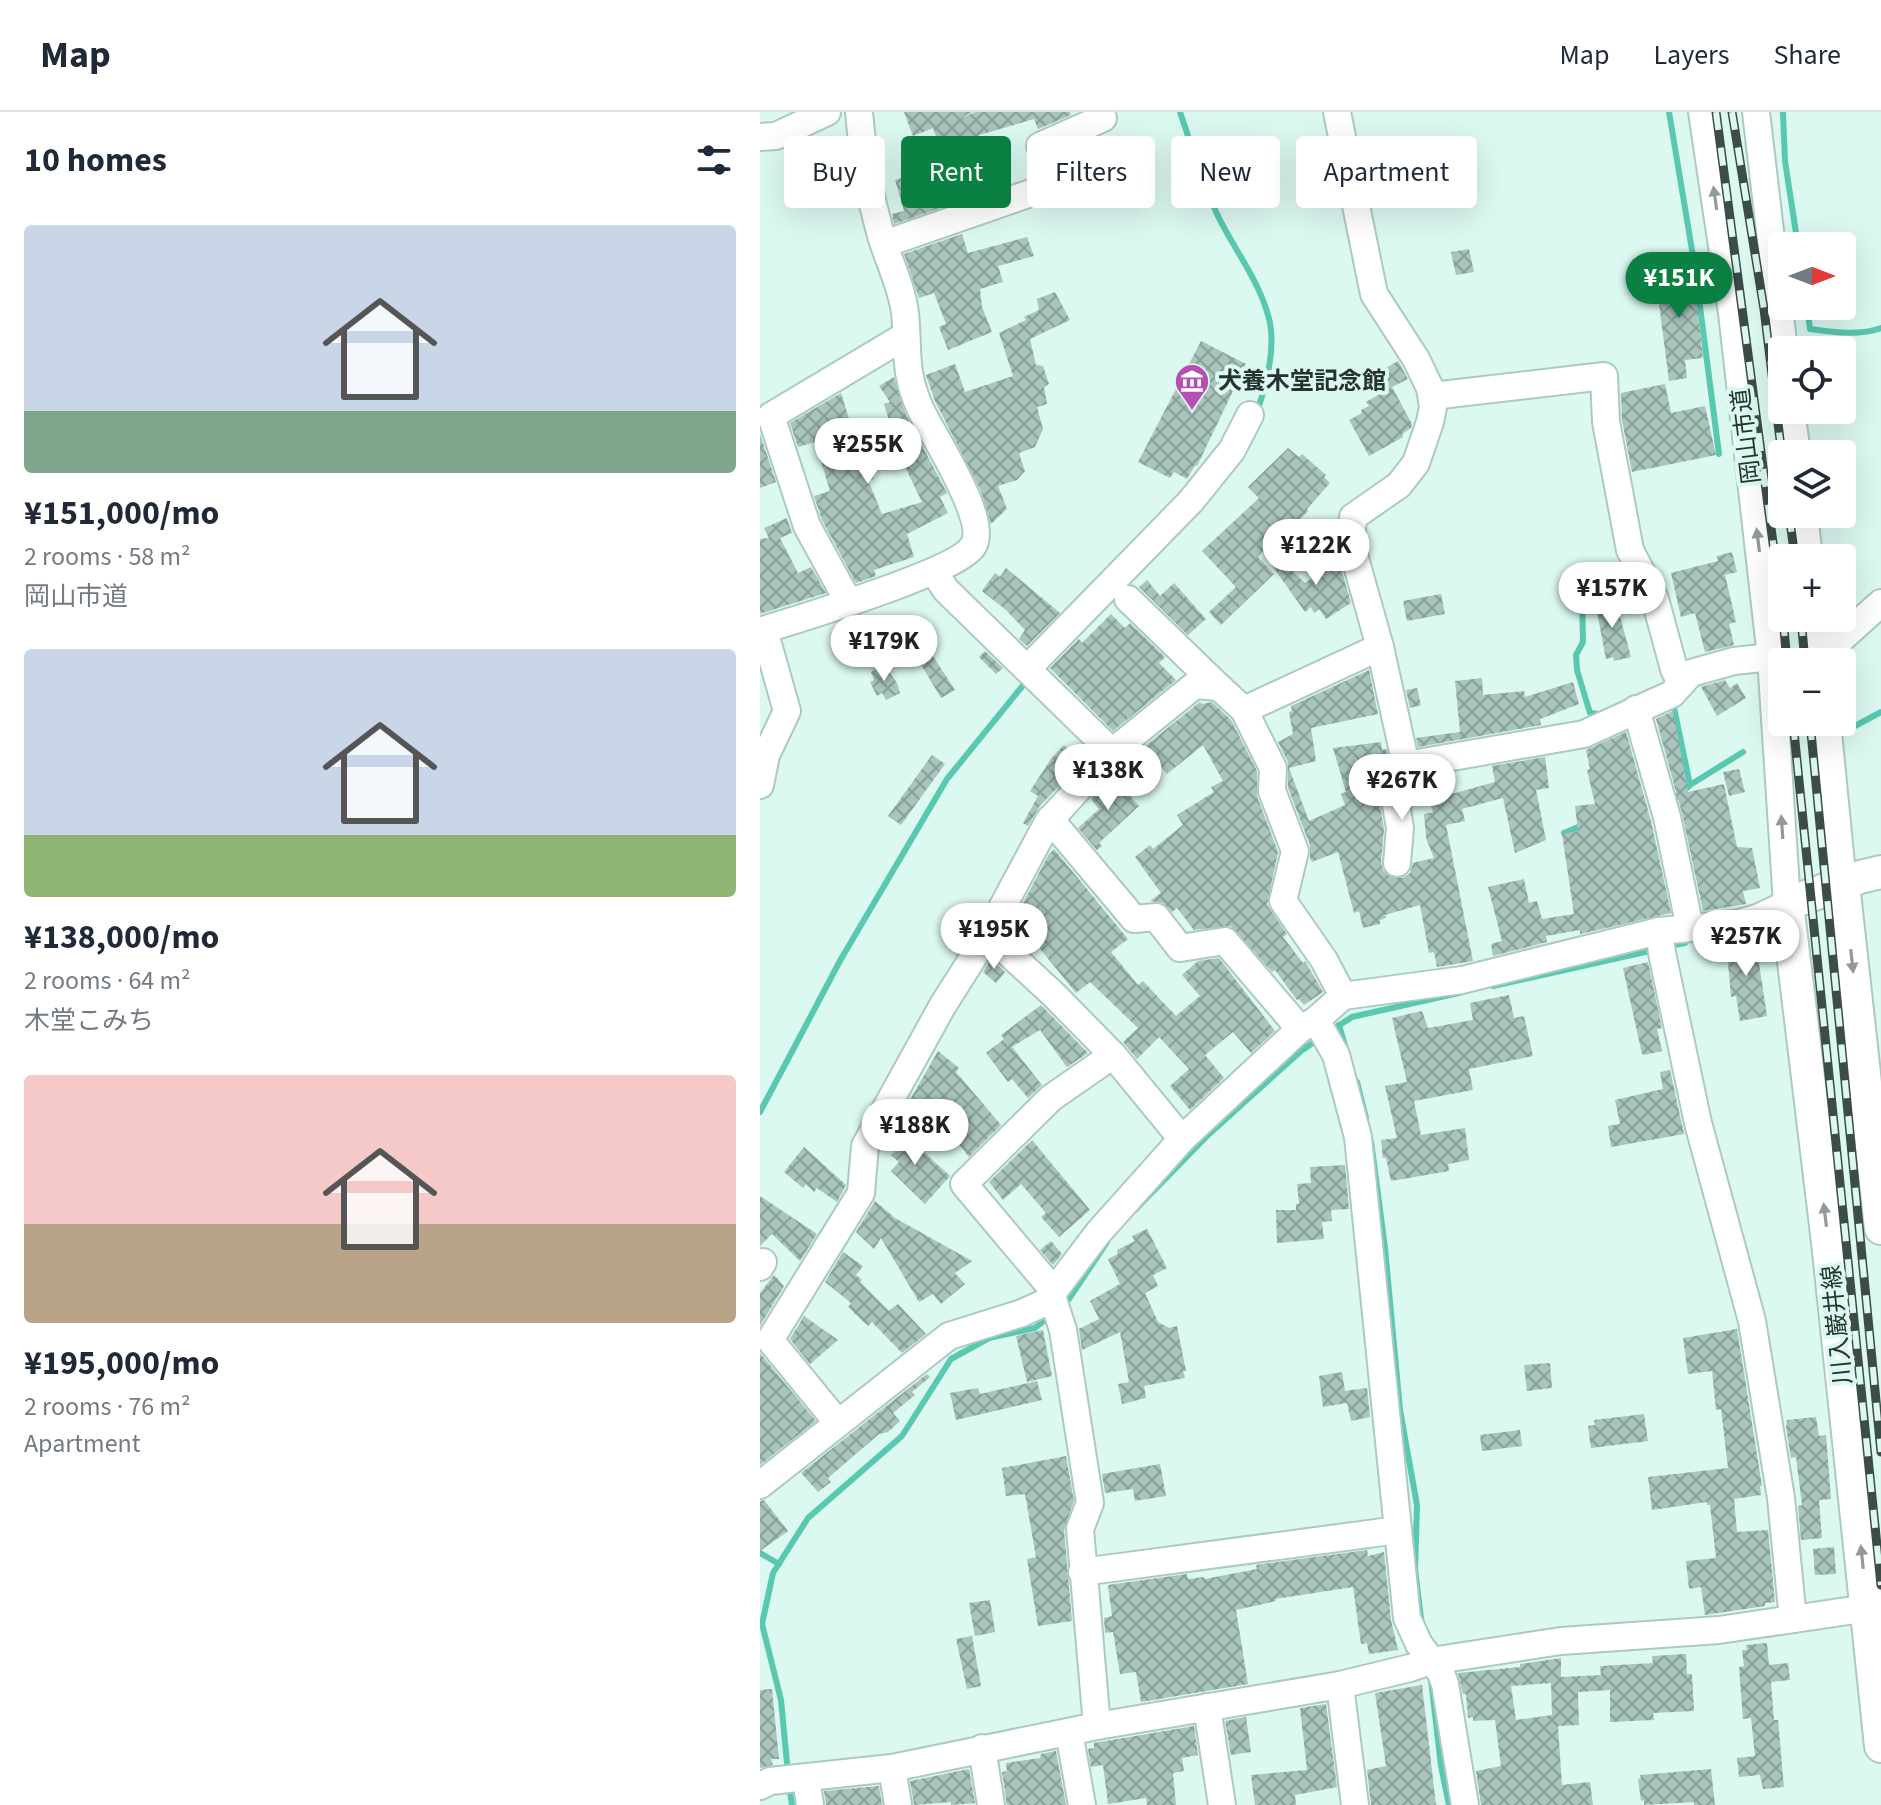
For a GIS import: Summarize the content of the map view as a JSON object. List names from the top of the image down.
{
  "streets": {
    "main road": ["川入巌井線"],
    "street": ["岡山市道"]
  },
  "crossings": [
    ["岡山市道", "川入巌井線"]
  ],
  "places": {
    "museum": ["犬養木堂記念館"]
  },
  "north": "right",
  "page": {
    "header": "Map",
    "nav": ["Map", "Layers", "Share"],
    "heading": "10 homes",
    "chip": [
      "Buy",
      "Rent",
      "Filters",
      "New",
      "Apartment"
    ],
    "list": [
      {
        "name": "¥151,000/mo",
        "note": "2 rooms · 58 m² · 岡山市道"
      },
      {
        "name": "¥138,000/mo",
        "note": "2 rooms · 64 m² · 木堂こみち"
      },
      {
        "name": "¥195,000/mo",
        "note": "2 rooms · 76 m² · Apartment"
      }
    ],
    "map_buttons": ["+", "−"],
    "price": [
      "¥151K",
      "¥255K",
      "¥122K",
      "¥157K",
      "¥179K",
      "¥138K",
      "¥267K",
      "¥195K",
      "¥257K",
      "¥188K"
    ]
  }
}
